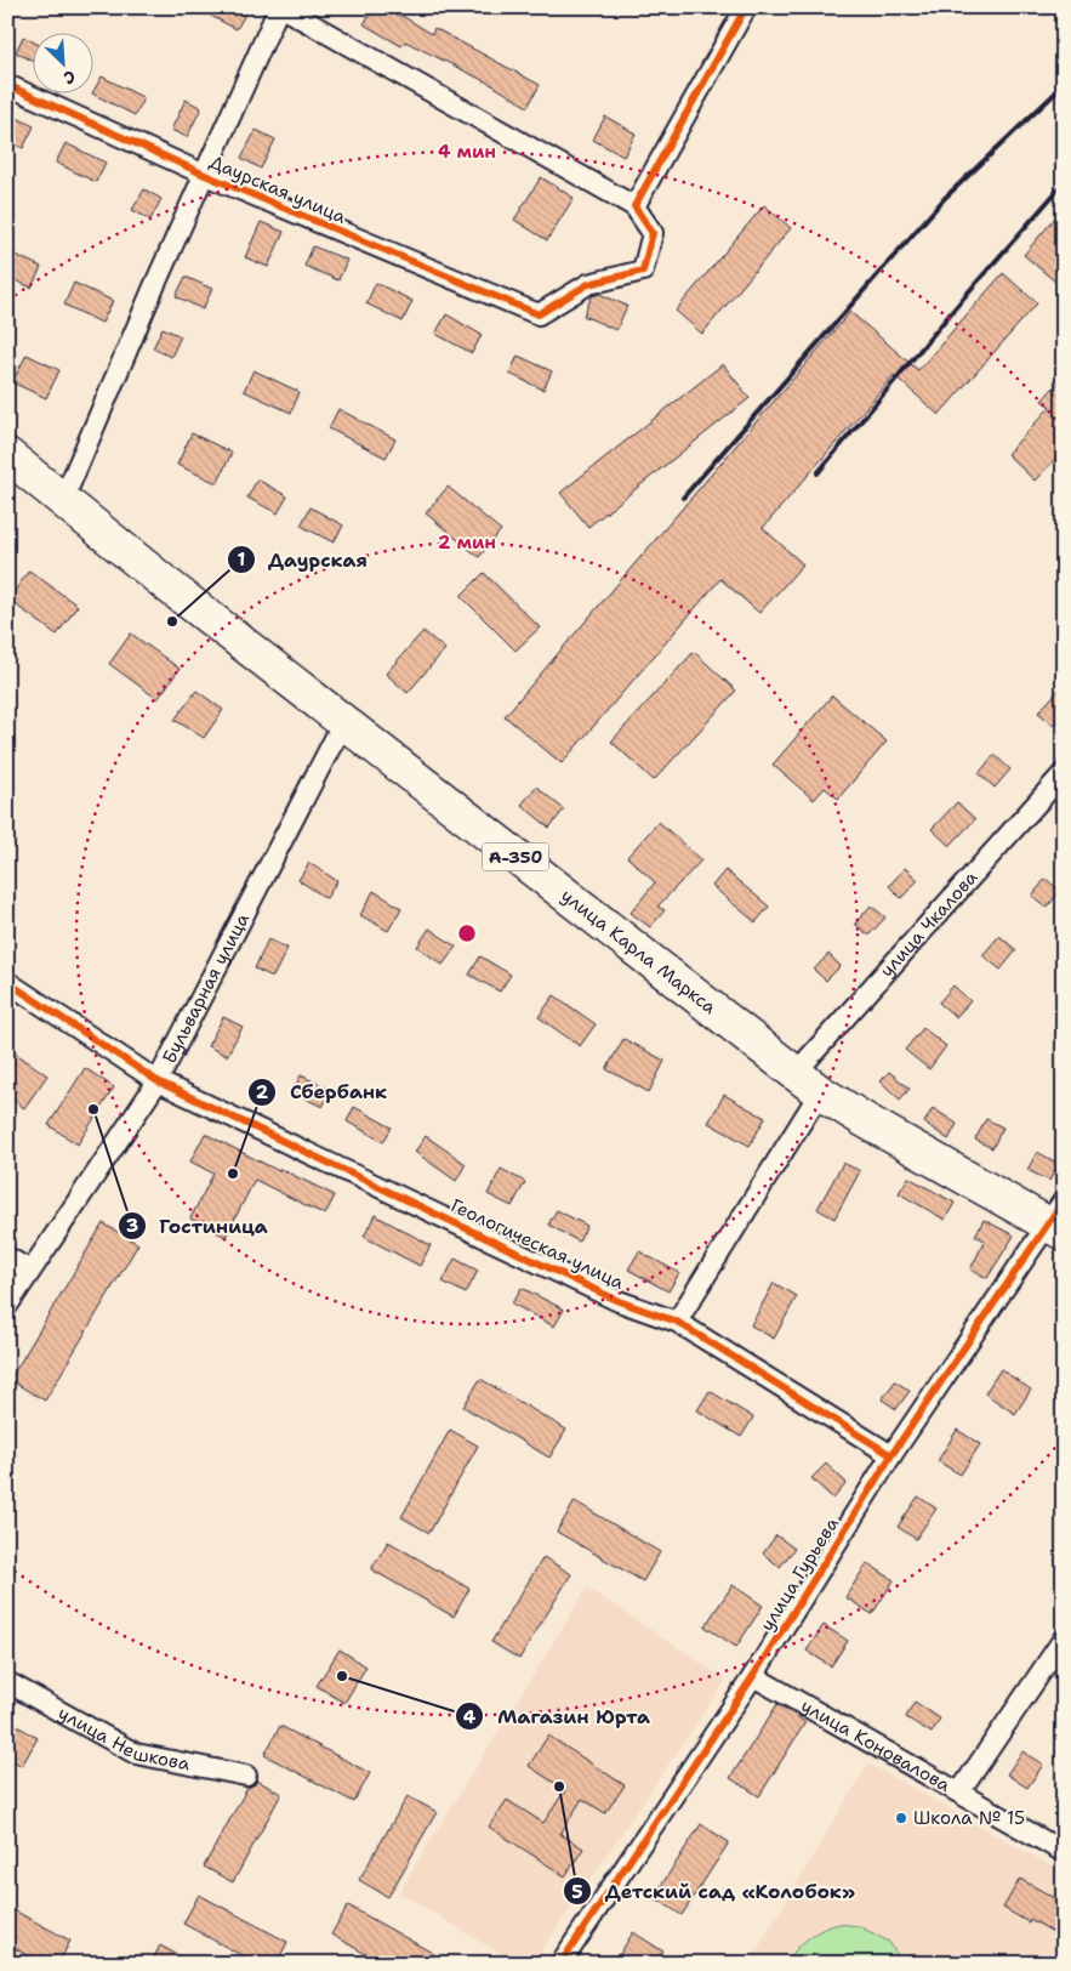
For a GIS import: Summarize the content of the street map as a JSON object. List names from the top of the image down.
{
  "streets": {
    "highway": ["А-350", "улица Карла Маркса"],
    "street": [
      "Даурская улица",
      "улица Чкалова",
      "Бульварная улица",
      "Геологическая улица",
      "улица Гурьева",
      "улица Нешкова",
      "улица Коновалова"
    ]
  },
  "crossings": [
    ["Даурская улица", "улица Карла Маркса"],
    ["улица Чкалова", "улица Карла Маркса"],
    ["улица Чкалова", "Геологическая улица"],
    ["улица Карла Маркса", "Бульварная улица"],
    ["улица Карла Маркса", "улица Гурьева"],
    ["Бульварная улица", "Геологическая улица"],
    ["Геологическая улица", "улица Гурьева"],
    ["улица Гурьева", "улица Коновалова"]
  ],
  "places": [
    "Даурская",
    "Гостиница",
    "Сбербанк",
    "Магазин Юрта",
    "Детский сад «Колобок»",
    "Школа № 15"
  ],
  "north": "bottom right",
  "rings": ["4 мин", "2 мин"]
}
